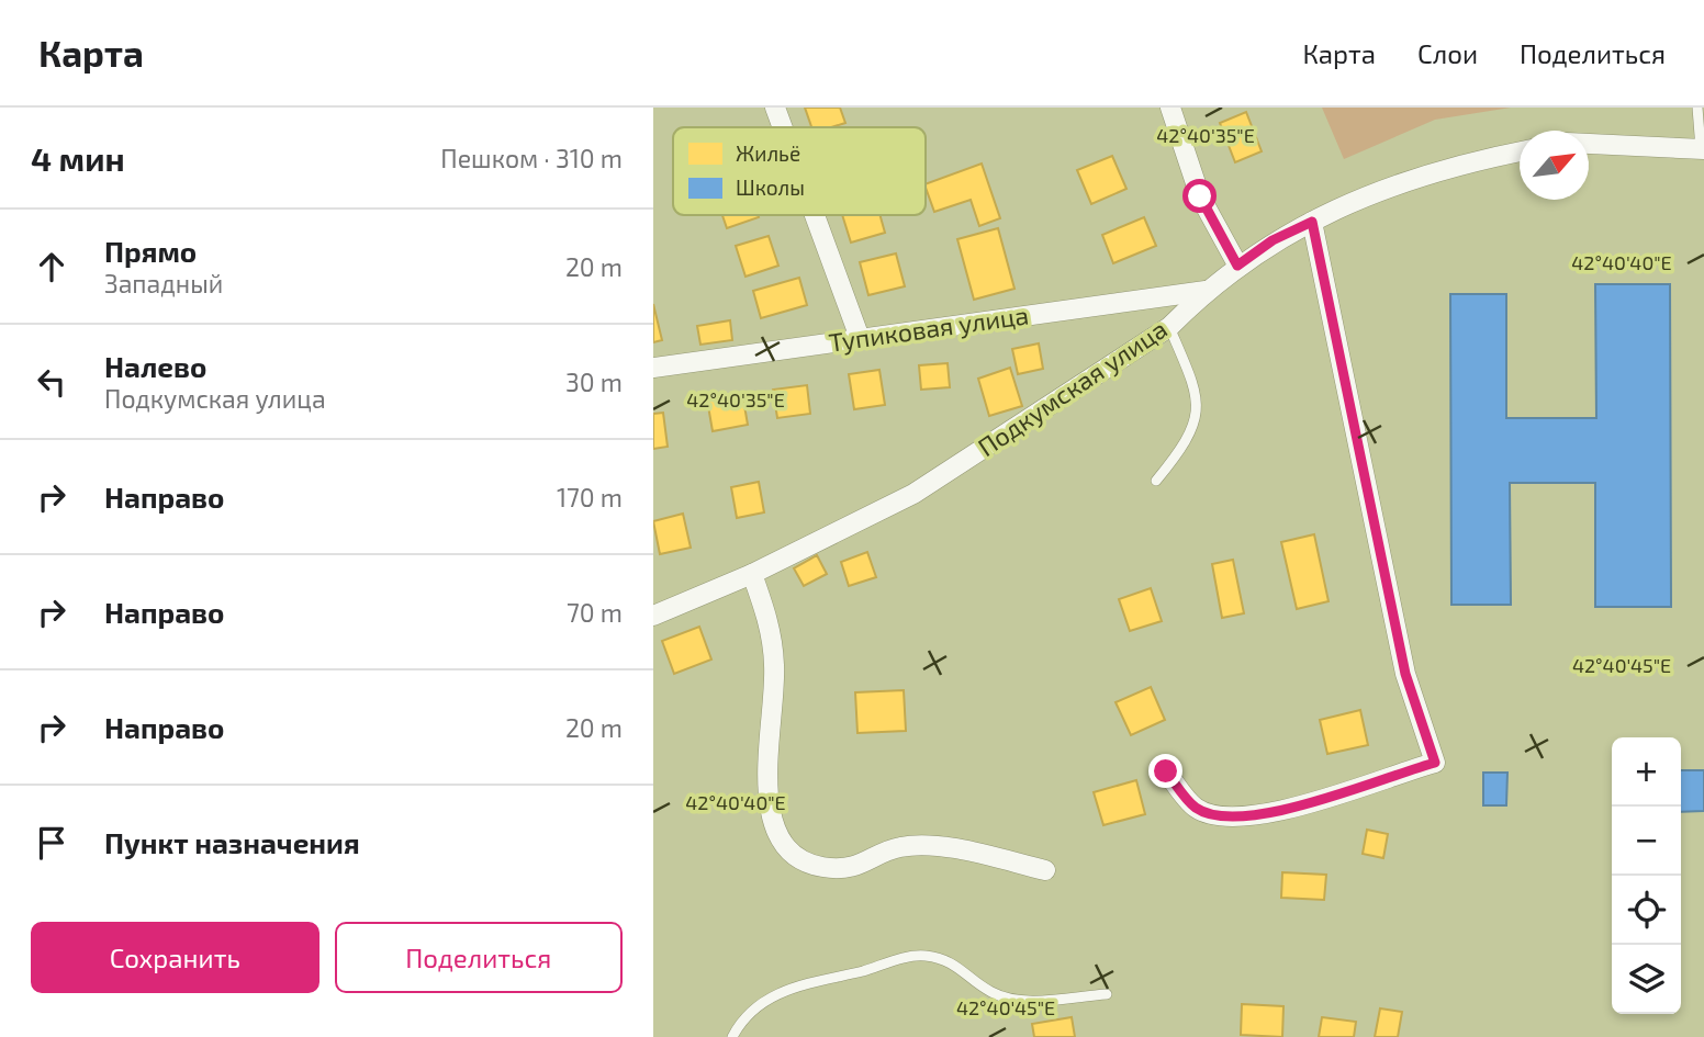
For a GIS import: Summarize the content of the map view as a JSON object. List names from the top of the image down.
{
  "streets": {
    "street": ["Тупиковая улица", "Подкумская улица"]
  },
  "crossings": [
    ["Тупиковая улица", "Подкумская улица"]
  ],
  "legend": ["Жильё", "Школы"],
  "north": "top right",
  "page": {
    "header": "Карта",
    "nav": ["Карта", "Слои", "Поделиться"],
    "heading": ["4 мин", "Пешком · 310 m"],
    "list": [
      ["Прямо", "Западный", "20 m"],
      ["Налево", "Подкумская улица", "30 m"],
      ["Направо", "170 m"],
      ["Направо", "70 m"],
      ["Направо", "20 m"],
      "Пункт назначения"
    ],
    "map_buttons": ["+", "−"],
    "buttons": ["Сохранить", "Поделиться"]
  },
  "coordinates": ["42°40'35\"E", "42°40'40\"E", "42°40'45\"E"]
}
